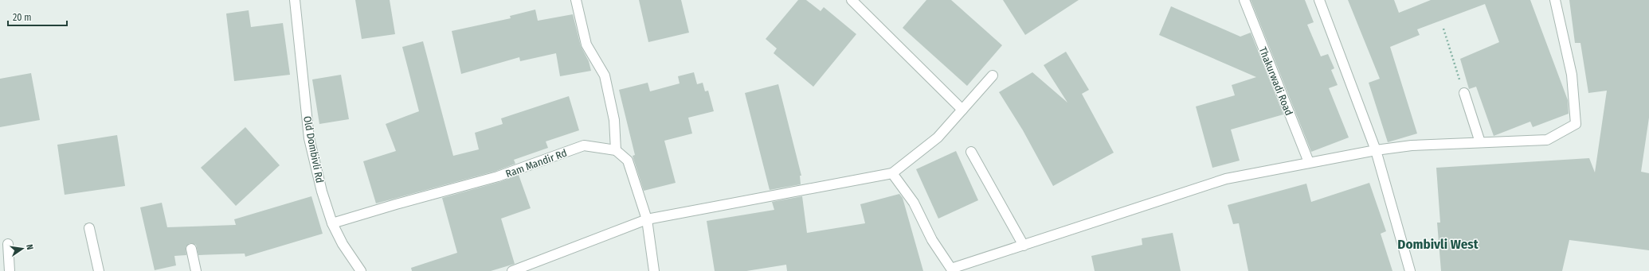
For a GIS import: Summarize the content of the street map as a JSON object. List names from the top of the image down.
{
  "streets": {
    "street": ["Thakurwadi Road", "Old Dombivli Rd", "Ram Mandir Rd"]
  },
  "crossings": [
    ["Old Dombivli Rd", "Ram Mandir Rd"]
  ],
  "districts": ["Dombivli West"],
  "scale_bar": "20 m",
  "north": "right"
}
